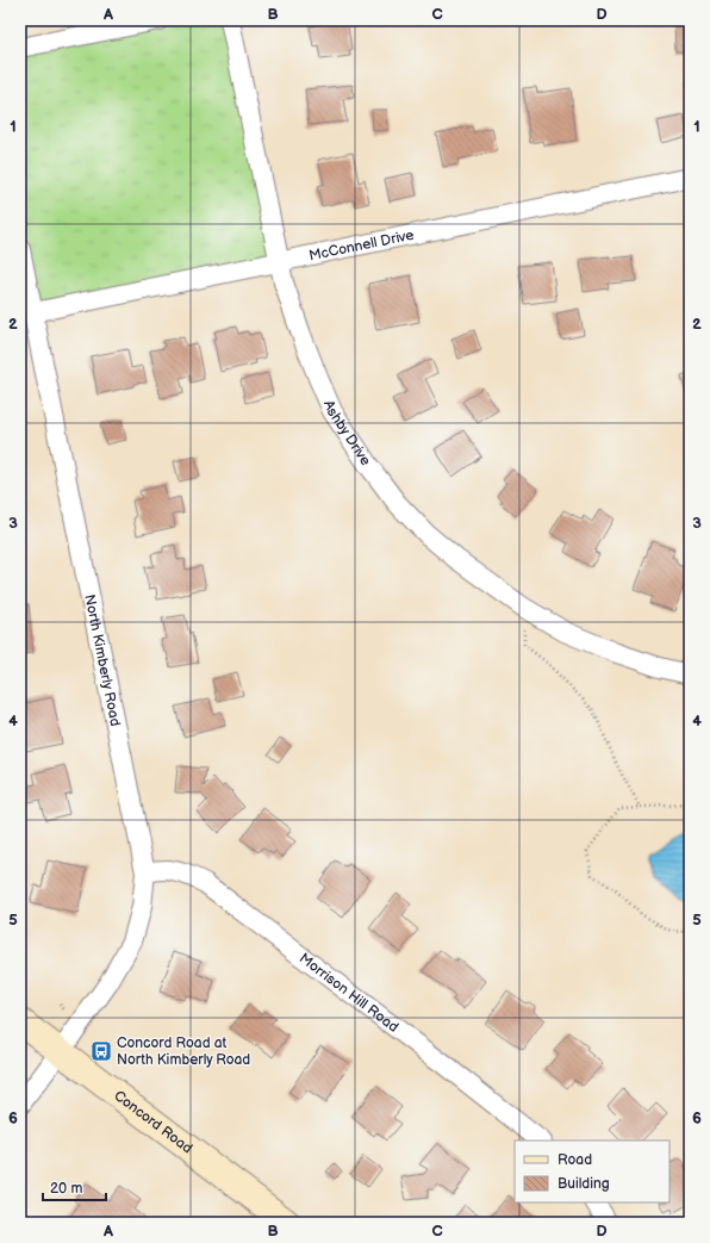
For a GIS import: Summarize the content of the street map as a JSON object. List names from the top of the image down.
{
  "streets": {
    "main road": ["Concord Road"],
    "street": [
      "McConnell Drive",
      "Ashby Drive",
      "North Kimberly Road",
      "Morrison Hill Road"
    ]
  },
  "crossings": [
    ["McConnell Drive", "Ashby Drive"],
    ["McConnell Drive", "North Kimberly Road"],
    ["North Kimberly Road", "Morrison Hill Road"],
    ["North Kimberly Road", "Concord Road"]
  ],
  "places": {
    "bus stop": ["Concord Road at North Kimberly Road"]
  },
  "legend": ["Road", "Building"],
  "scale_bar": "20 m",
  "grid": {
    "columns": [
      "A",
      "B",
      "C",
      "D"
    ],
    "rows": [
      "1",
      "2",
      "3",
      "4",
      "5",
      "6"
    ]
  }
}
